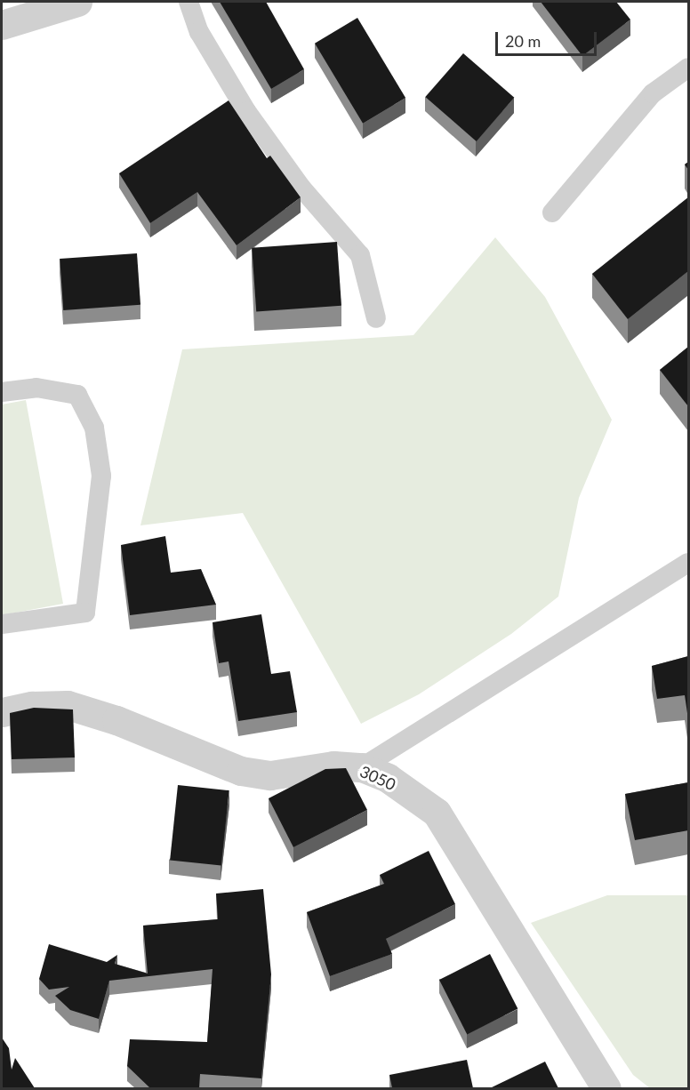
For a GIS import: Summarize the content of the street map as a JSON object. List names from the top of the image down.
{
  "streets": {
    "street": ["3050"]
  },
  "scale_bar": "20 m"
}
